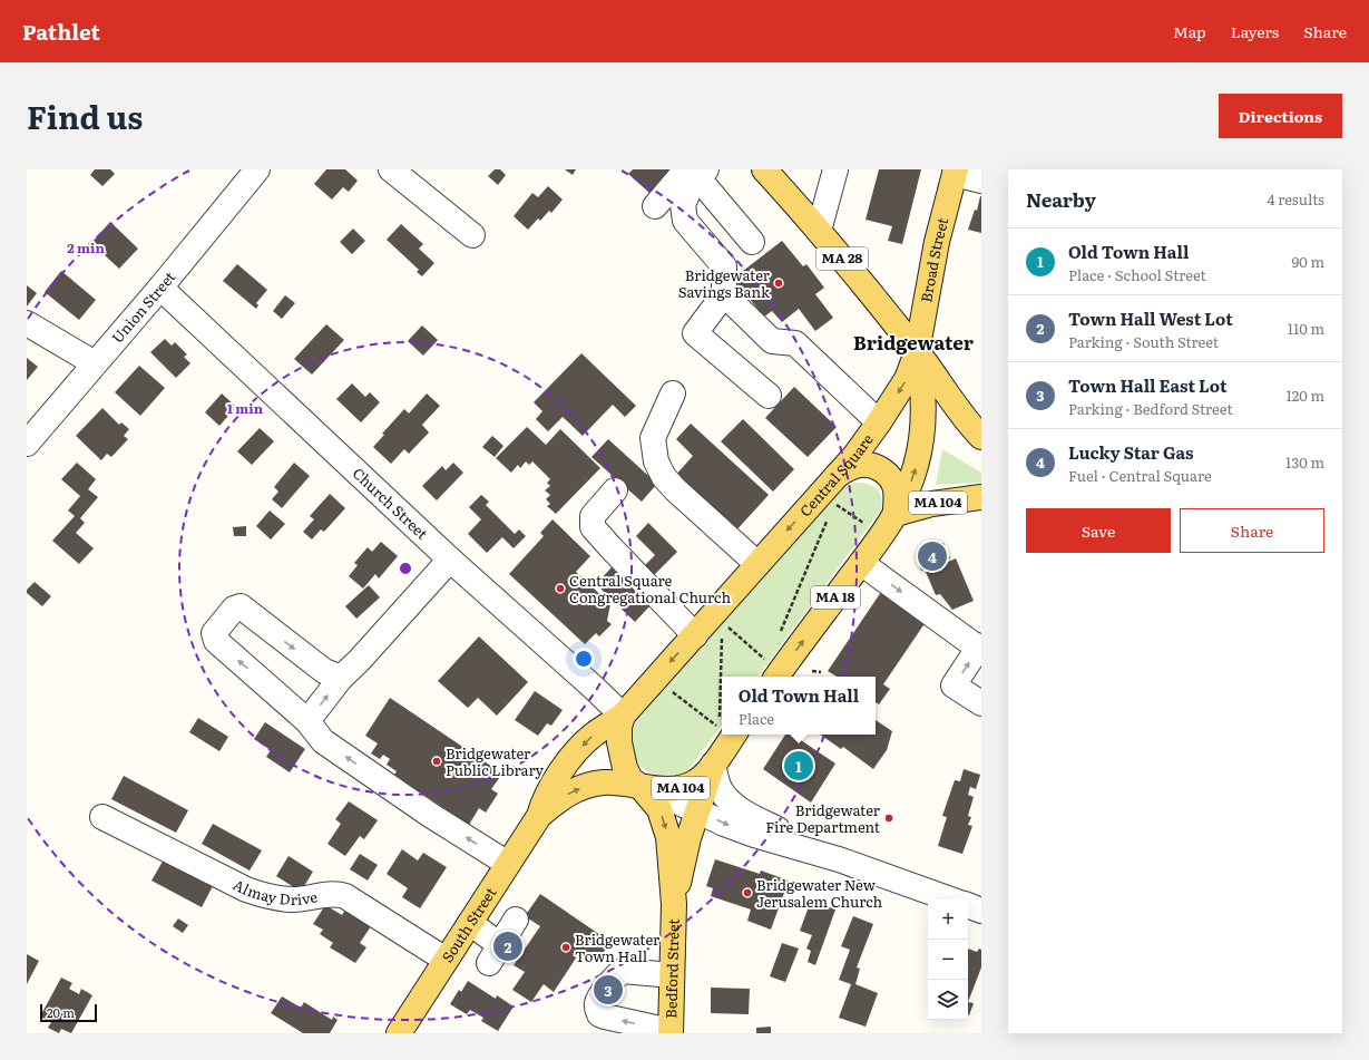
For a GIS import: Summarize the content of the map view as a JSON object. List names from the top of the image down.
{
  "streets": {
    "main road": [
      "MA 28",
      "Broad Street",
      "Central Square",
      "MA 104",
      "MA 18",
      "South Street",
      "Bedford Street"
    ],
    "street": ["Union Street", "Church Street", "Almay Drive"]
  },
  "crossings": [
    ["MA 28", "Broad Street"],
    ["MA 28", "Central Square"],
    ["MA 28", "MA 18"],
    ["Broad Street", "Central Square"],
    ["Broad Street", "MA 18"],
    ["Union Street", "Church Street"],
    ["Central Square", "Church Street"],
    ["Central Square", "MA 18"],
    ["Central Square", "South Street"],
    ["Church Street", "South Street"],
    ["MA 104", "MA 18"],
    ["MA 104", "South Street"],
    ["MA 104", "Bedford Street"],
    ["Almay Drive", "South Street"],
    ["South Street", "Bedford Street"]
  ],
  "districts": ["Bridgewater"],
  "places": [
    "Bridgewater Savings Bank",
    "Central Square Congregational Church",
    "Bridgewater Public Library",
    "Bridgewater Fire Department",
    "Bridgewater New Jerusalem Church",
    "Bridgewater Town Hall"
  ],
  "scale_bar": "20 m",
  "page": {
    "header": "Pathlet",
    "nav": ["Map", "Layers", "Share"],
    "title": "Find us",
    "buttons": [
      "Directions",
      ["Save", "Share"]
    ],
    "heading": ["Nearby", "4 results"],
    "list": [
      {
        "mark": "1",
        "name": "Old Town Hall",
        "note": "Place · School Street",
        "value": "90 m"
      },
      {
        "mark": "2",
        "name": "Town Hall West Lot",
        "note": "Parking · South Street",
        "value": "110 m"
      },
      {
        "mark": "3",
        "name": "Town Hall East Lot",
        "note": "Parking · Bedford Street",
        "value": "120 m"
      },
      {
        "mark": "4",
        "name": "Lucky Star Gas",
        "note": "Fuel · Central Square",
        "value": "130 m"
      }
    ],
    "pins": [
      "4",
      "1",
      "2",
      "3"
    ],
    "popup": ["Old Town Hall", "Place"],
    "map_buttons": ["+", "−"],
    "scale": "20 m"
  },
  "rings": ["2 min", "1 min"]
}
